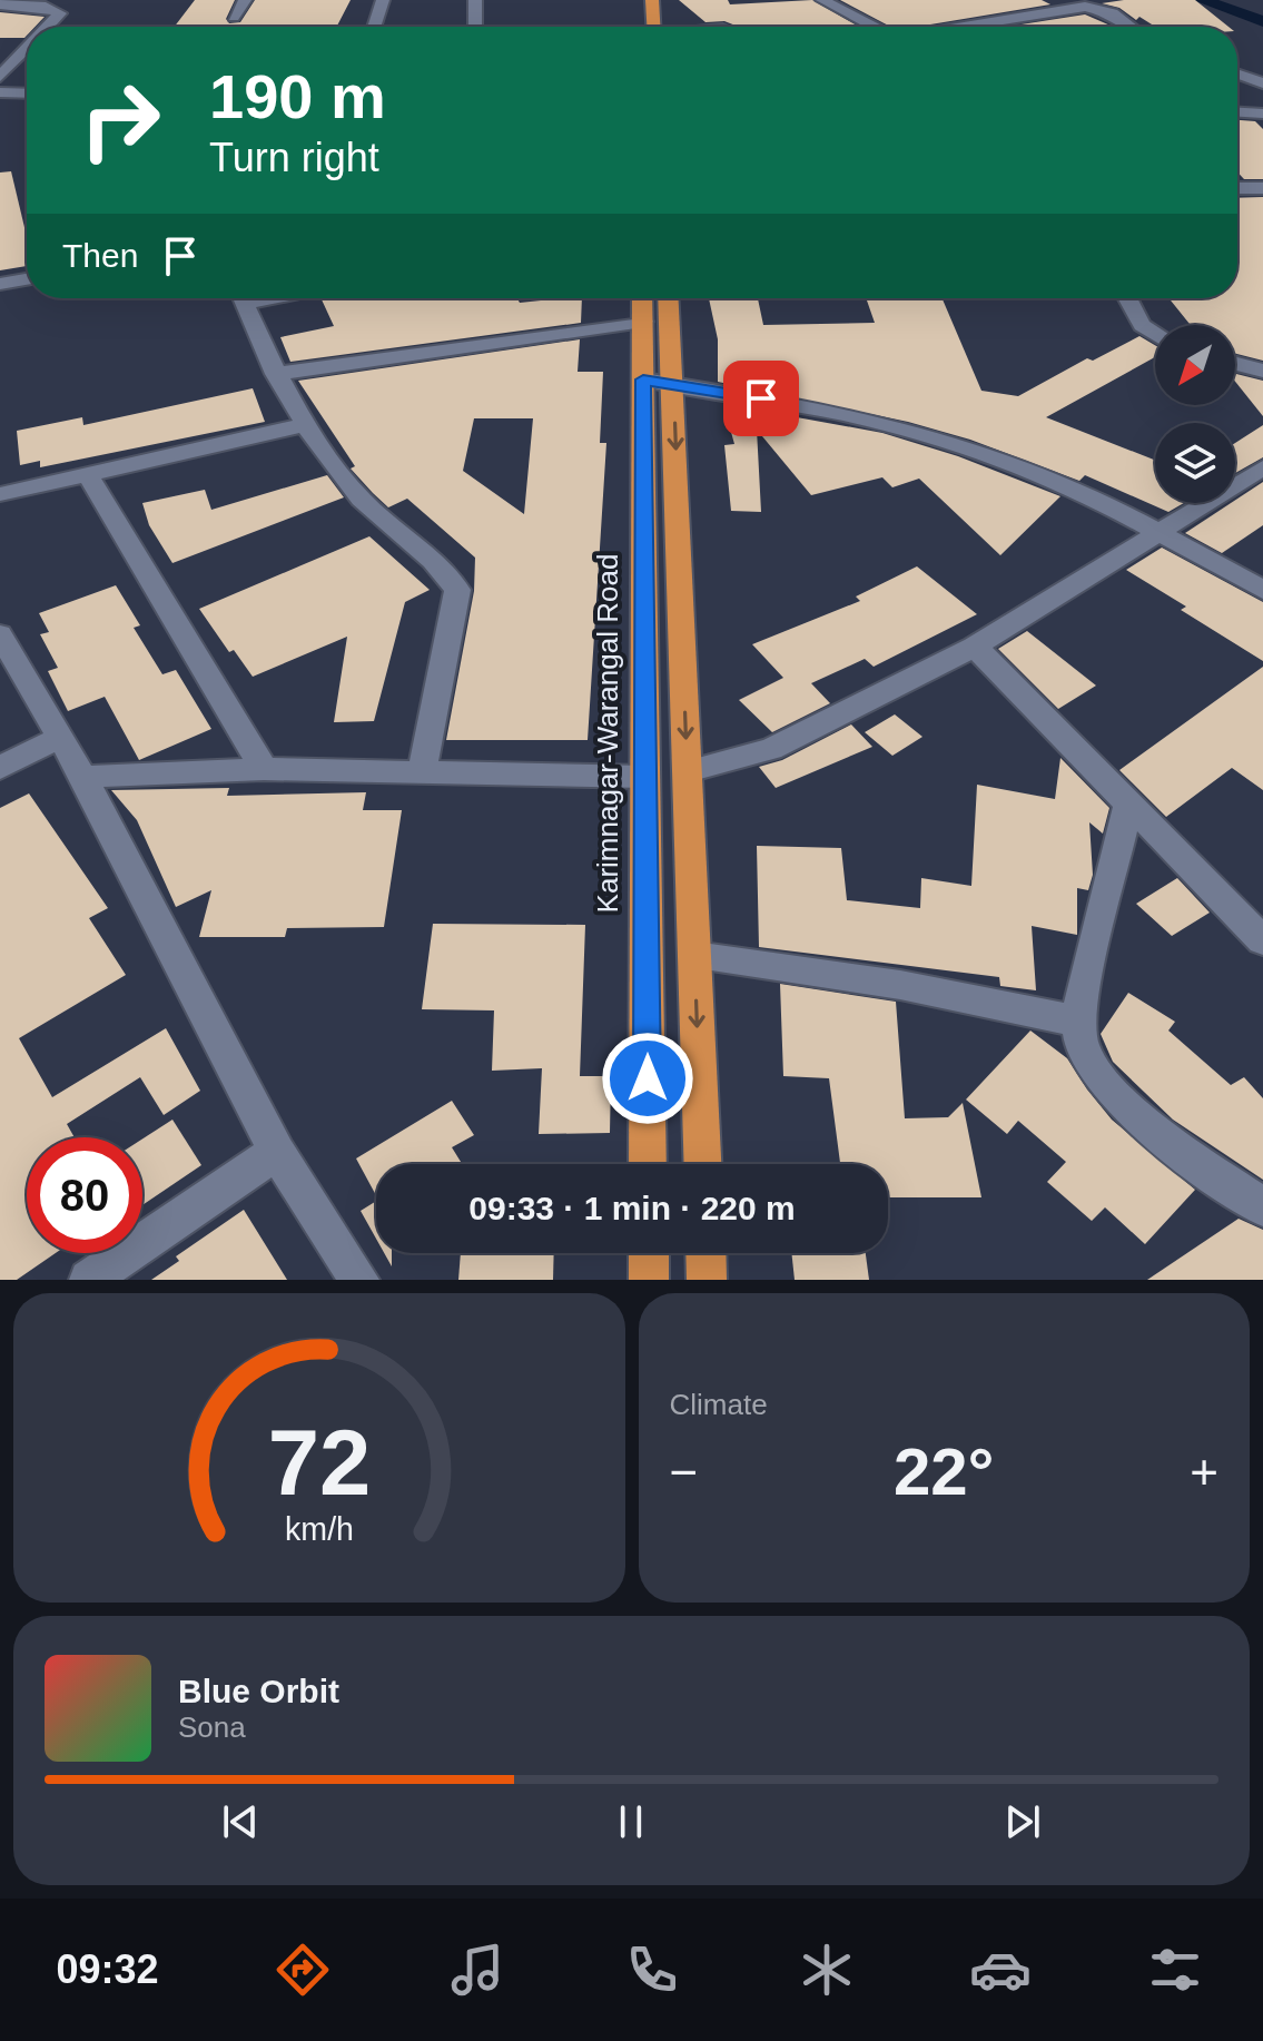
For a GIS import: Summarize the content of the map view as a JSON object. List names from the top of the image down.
{
  "streets": {
    "highway": ["Karimnagar-Warangal Road"]
  },
  "north": "bottom left",
  "page": {
    "turn": ["190 m", "Turn right"],
    "then": "Then",
    "limit": "80",
    "trip": "09:33 · 1 min · 220 m",
    "tile": "Climate",
    "heat": ["−", "22°", "+"],
    "song": ["Blue Orbit", "Sona"],
    "tabs": "09:32",
    "gauge": ["72", "km/h"]
  }
}
